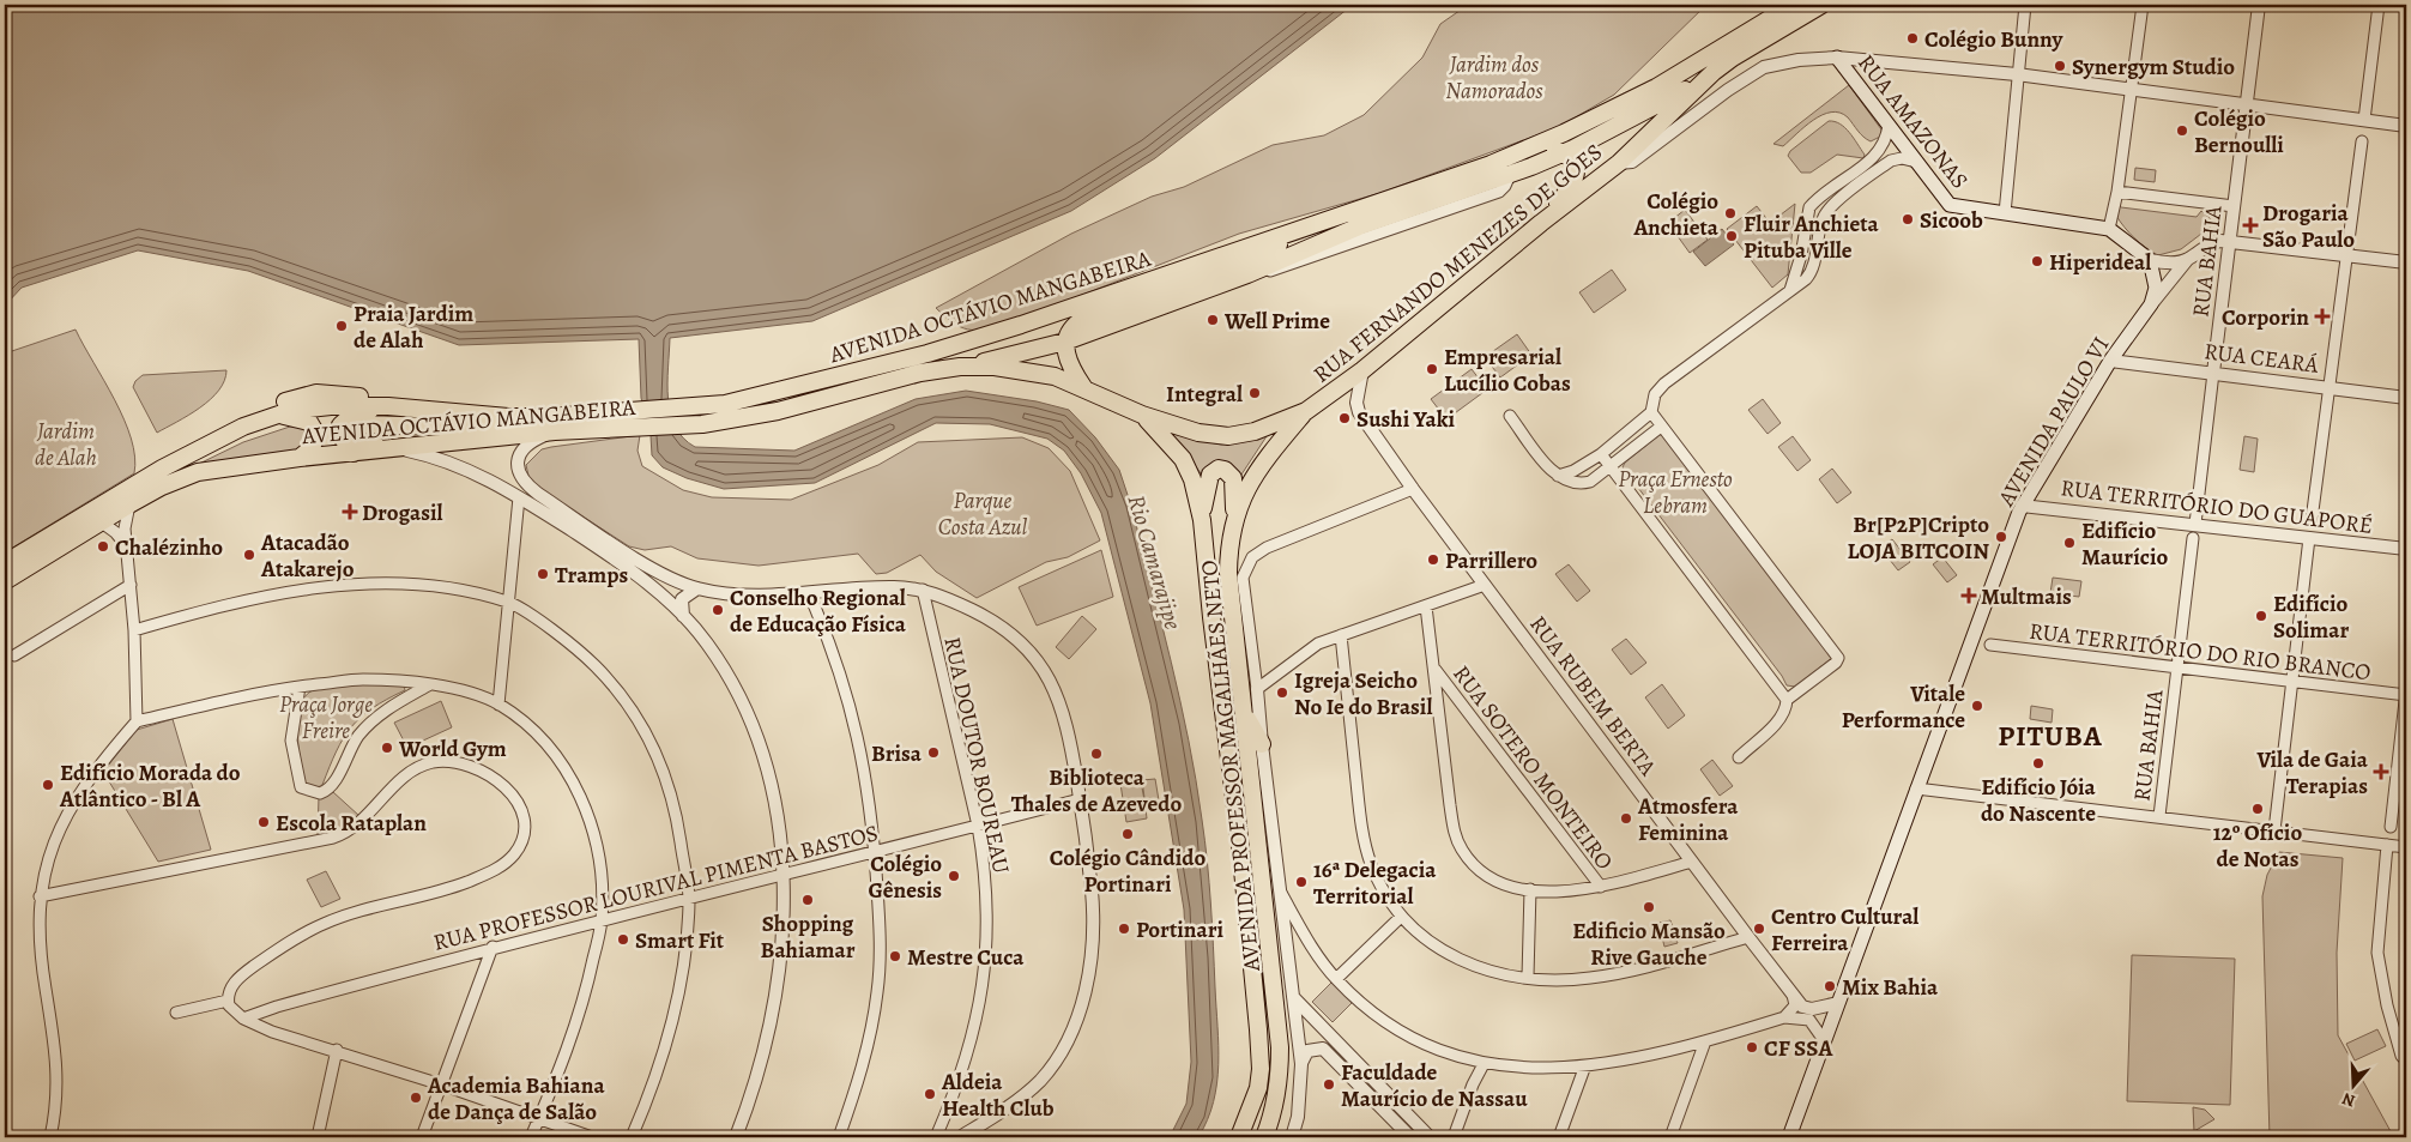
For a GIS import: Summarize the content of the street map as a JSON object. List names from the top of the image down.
{
  "streets": {
    "main road": [
      "RUA AMAZONAS",
      "RUA FERNANDO MENEZES DE GÓES",
      "AVENIDA OCTÁVIO MANGABEIRA",
      "AVENIDA PAULO VI",
      "AVENIDA PROFESSOR MAGALHÃES NETO"
    ],
    "street": [
      "RUA BAHIA",
      "RUA CEARÁ",
      "RUA TERRITÓRIO DO GUAPORÉ",
      "RUA TERRITÓRIO DO RIO BRANCO",
      "RUA RUBEM BERTA",
      "RUA DOUTOR BOUREAU",
      "RUA SOTERO MONTEIRO",
      "RUA PROFESSOR LOURIVAL PIMENTA BASTOS"
    ]
  },
  "crossings": [
    ["RUA BAHIA", "RUA CEARÁ"],
    ["RUA BAHIA", "RUA TERRITÓRIO DO GUAPORÉ"],
    ["RUA BAHIA", "RUA TERRITÓRIO DO RIO BRANCO"],
    ["RUA FERNANDO MENEZES DE GÓES", "AVENIDA OCTÁVIO MANGABEIRA"],
    ["RUA FERNANDO MENEZES DE GÓES", "RUA RUBEM BERTA"],
    ["RUA FERNANDO MENEZES DE GÓES", "AVENIDA PROFESSOR MAGALHÃES NETO"],
    ["AVENIDA OCTÁVIO MANGABEIRA", "AVENIDA PROFESSOR MAGALHÃES NETO"],
    ["RUA CEARÁ", "AVENIDA PAULO VI"],
    ["AVENIDA PAULO VI", "RUA TERRITÓRIO DO GUAPORÉ"],
    ["AVENIDA PAULO VI", "RUA RUBEM BERTA"],
    ["RUA RUBEM BERTA", "AVENIDA PROFESSOR MAGALHÃES NETO"],
    ["RUA DOUTOR BOUREAU", "RUA PROFESSOR LOURIVAL PIMENTA BASTOS"]
  ],
  "districts": ["PITUBA"],
  "water": ["Rio Camarajipe"],
  "parks": [
    "Jardim dos Namorados",
    "Jardim de Alah",
    "Praça Ernesto Lebram",
    "Parque Costa Azul",
    "Praça Jorge Freire"
  ],
  "places": {
    "other": [
      "Colégio Bunny",
      "Synergym Studio",
      "Colégio Bernoulli",
      "Colégio Anchieta",
      "Sicoob",
      "Fluir Anchieta Pituba Ville",
      "Hiperideal",
      "Well Prime",
      "Praia Jardim de Alah",
      "Empresarial Lucílio Cobas",
      "Integral",
      "Sushi Yaki",
      "Br[P2P]Cripto LOJA BITCOIN",
      "Edifício Maurício",
      "Chalézinho",
      "Atacadão Atakarejo",
      "Parrillero",
      "Tramps",
      "Conselho Regional de Educação Física",
      "Edifício Solimar",
      "Igreja Seicho No Ie do Brasil",
      "Vitale Performance",
      "World Gym",
      "Brisa",
      "Biblioteca Thales de Azevedo",
      "Edifício Jóia do Nascente",
      "Edifício Morada do Atlântico - Bl A",
      "12º Ofício de Notas",
      "Atmosfera Feminina",
      "Escola Rataplan",
      "Colégio Cândido Portinari",
      "Colégio Gênesis",
      "16ª Delegacia Territorial",
      "Shopping Bahiamar",
      "Edificio Mansão Rive Gauche",
      "Portinari",
      "Centro Cultural Ferreira",
      "Smart Fit",
      "Mestre Cuca",
      "Mix Bahia",
      "CF SSA",
      "Faculdade Maurício de Nassau",
      "Aldeia Health Club",
      "Academia Bahiana de Dança de Salão"
    ],
    "health": [
      "Drogaria São Paulo",
      "Corporin",
      "Drogasil",
      "Multmais",
      "Vila de Gaia Terapias"
    ]
  },
  "north": "bottom"
}
